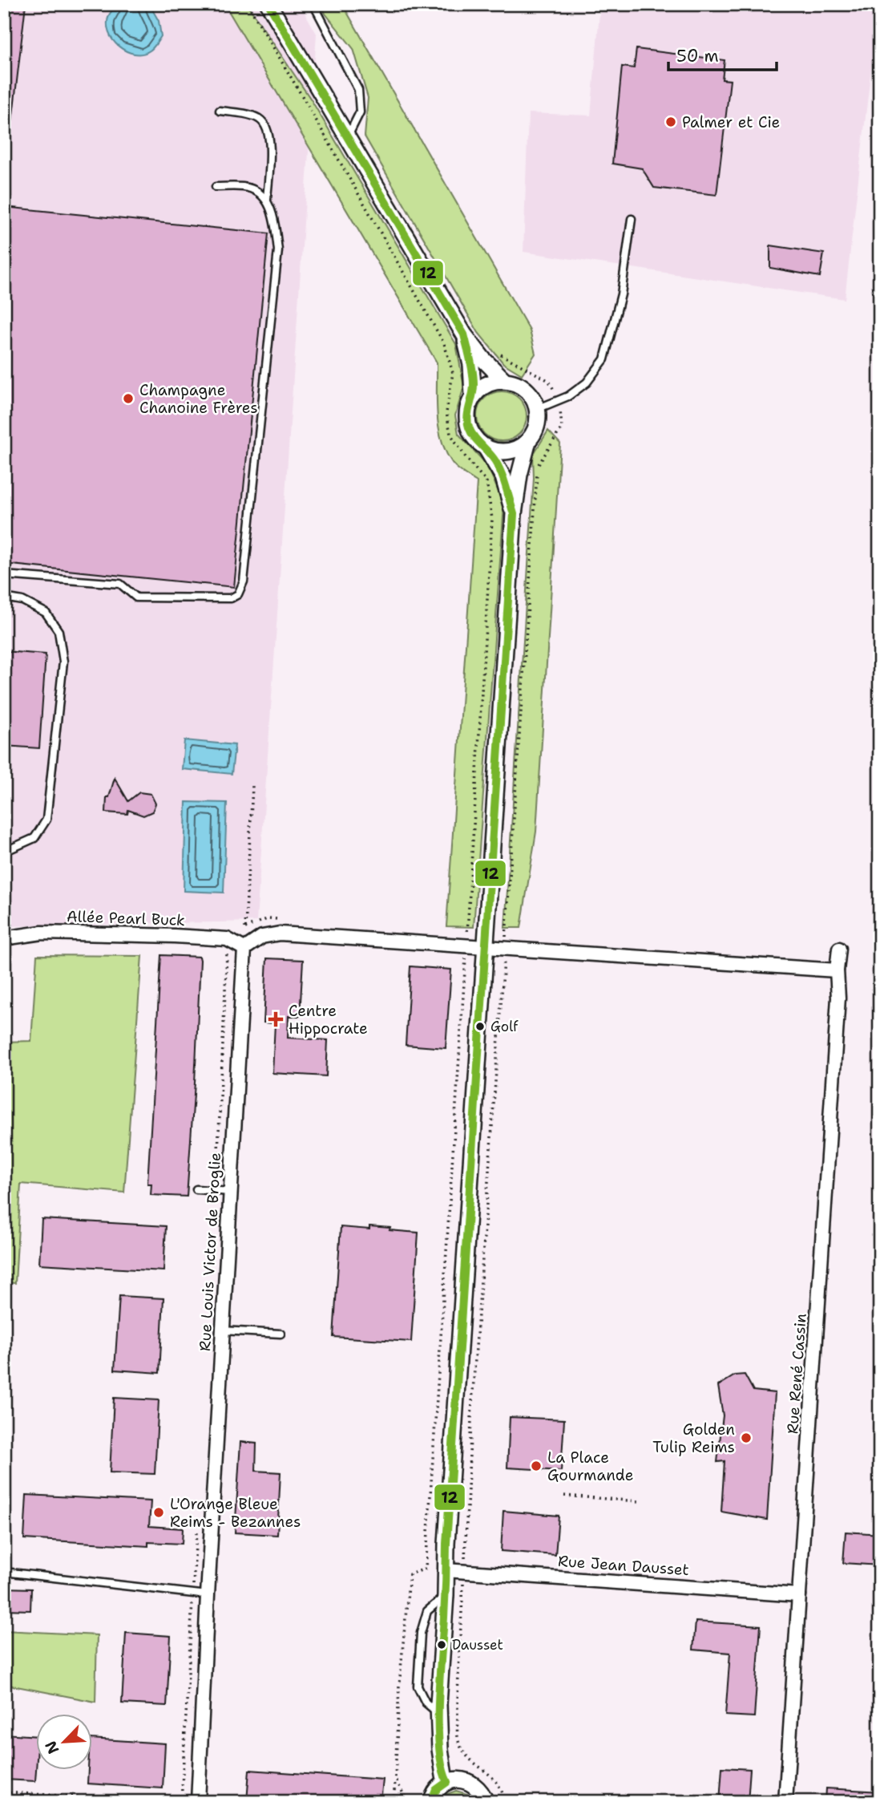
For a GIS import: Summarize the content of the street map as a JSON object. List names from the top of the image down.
{
  "streets": {
    "street": [
      "Allée Pearl Buck",
      "Rue Louis Victor de Broglie",
      "Rue René Cassin",
      "Rue Jean Dausset"
    ]
  },
  "crossings": [
    ["Allée Pearl Buck", "Rue Louis Victor de Broglie"],
    ["Rue René Cassin", "Rue Jean Dausset"]
  ],
  "places": {
    "other": [
      "Palmer et Cie",
      "Champagne Chanoine Frères",
      "Golf",
      "Golden Tulip Reims",
      "La Place Gourmande",
      "L'Orange Bleue Reims - Bezannes",
      "Dausset"
    ],
    "health": ["Centre Hippocrate"]
  },
  "lines": ["transit line 12"],
  "scale_bar": "50 m",
  "north": "bottom left"
}
